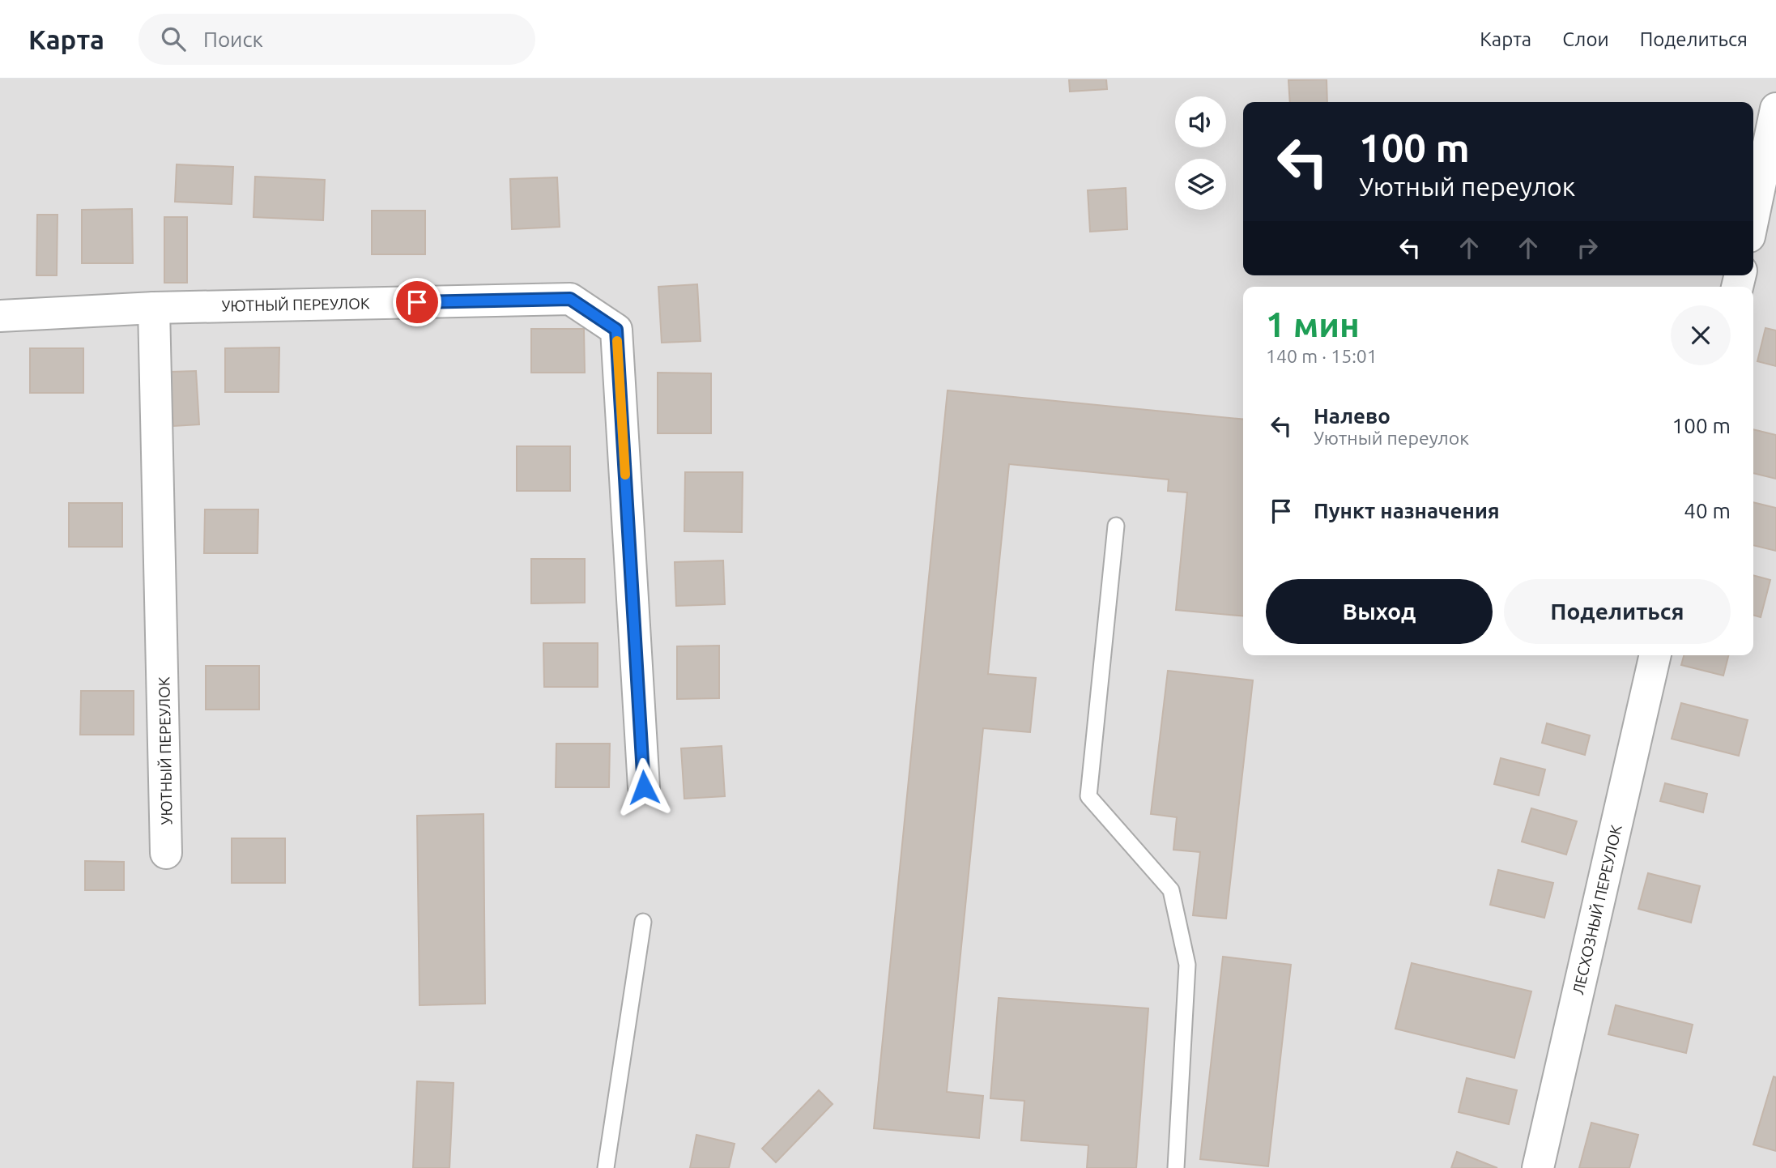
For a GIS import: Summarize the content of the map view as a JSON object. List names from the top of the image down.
{
  "streets": {
    "street": ["УЮТНЫЙ ПЕРЕУЛОК", "ЛЕСХОЗНЫЙ ПЕРЕУЛОК"]
  },
  "page": {
    "header": "Карта",
    "search": "Поиск",
    "nav": ["Карта", "Слои", "Поделиться"],
    "turn": ["100 m", "Уютный переулок"],
    "heading": ["1 мин", "140 m · 15:01"],
    "list": [
      {
        "name": "Налево",
        "note": "Уютный переулок",
        "value": "100 m"
      },
      {
        "name": "Пункт назначения",
        "value": "40 m"
      }
    ],
    "buttons": ["Выход", "Поделиться"]
  }
}
